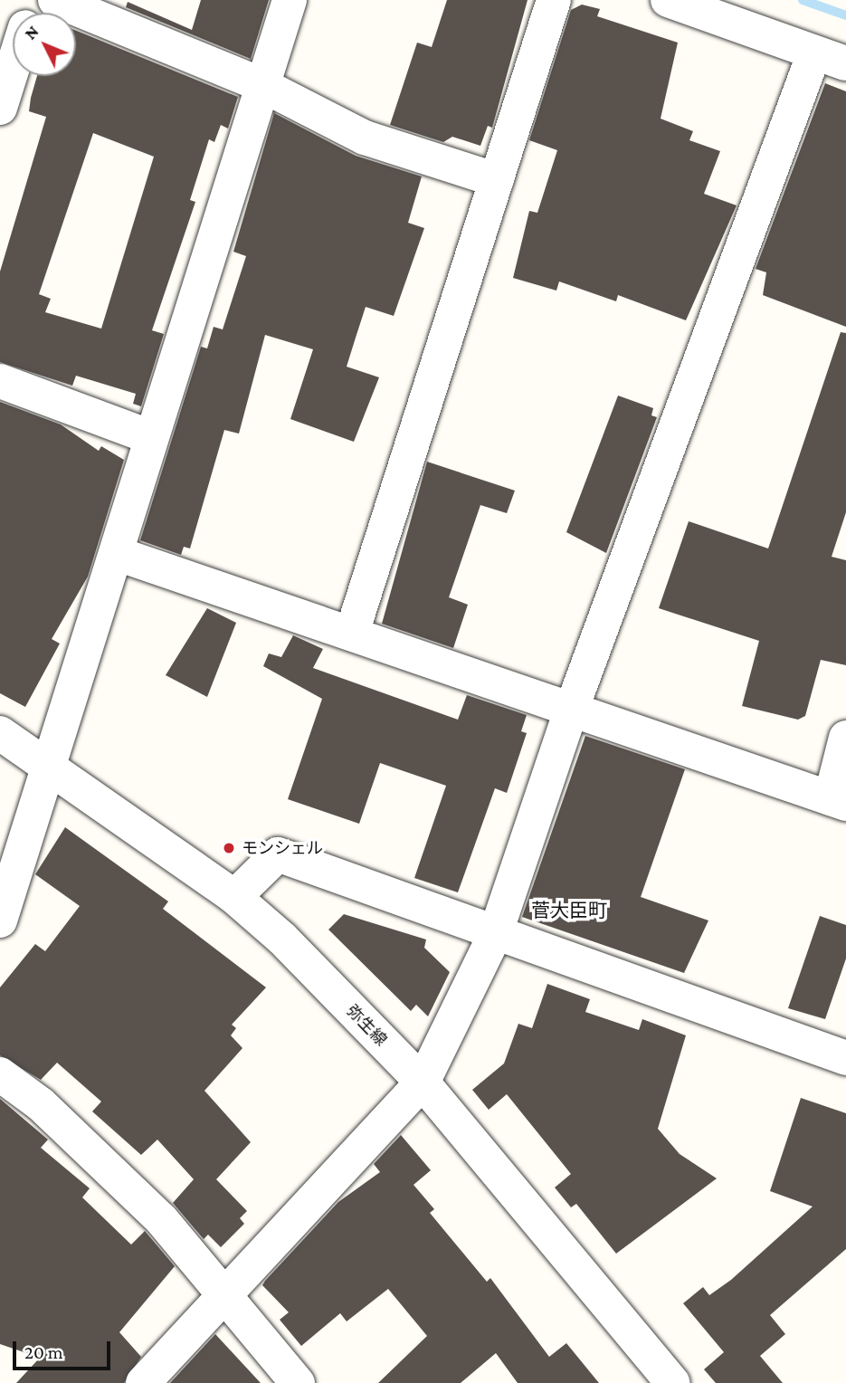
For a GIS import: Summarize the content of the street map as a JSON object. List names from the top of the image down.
{
  "streets": {
    "street": ["弥生線"]
  },
  "districts": ["菅大臣町"],
  "places": ["モンシェル"],
  "scale_bar": "20 m",
  "north": "top left"
}
